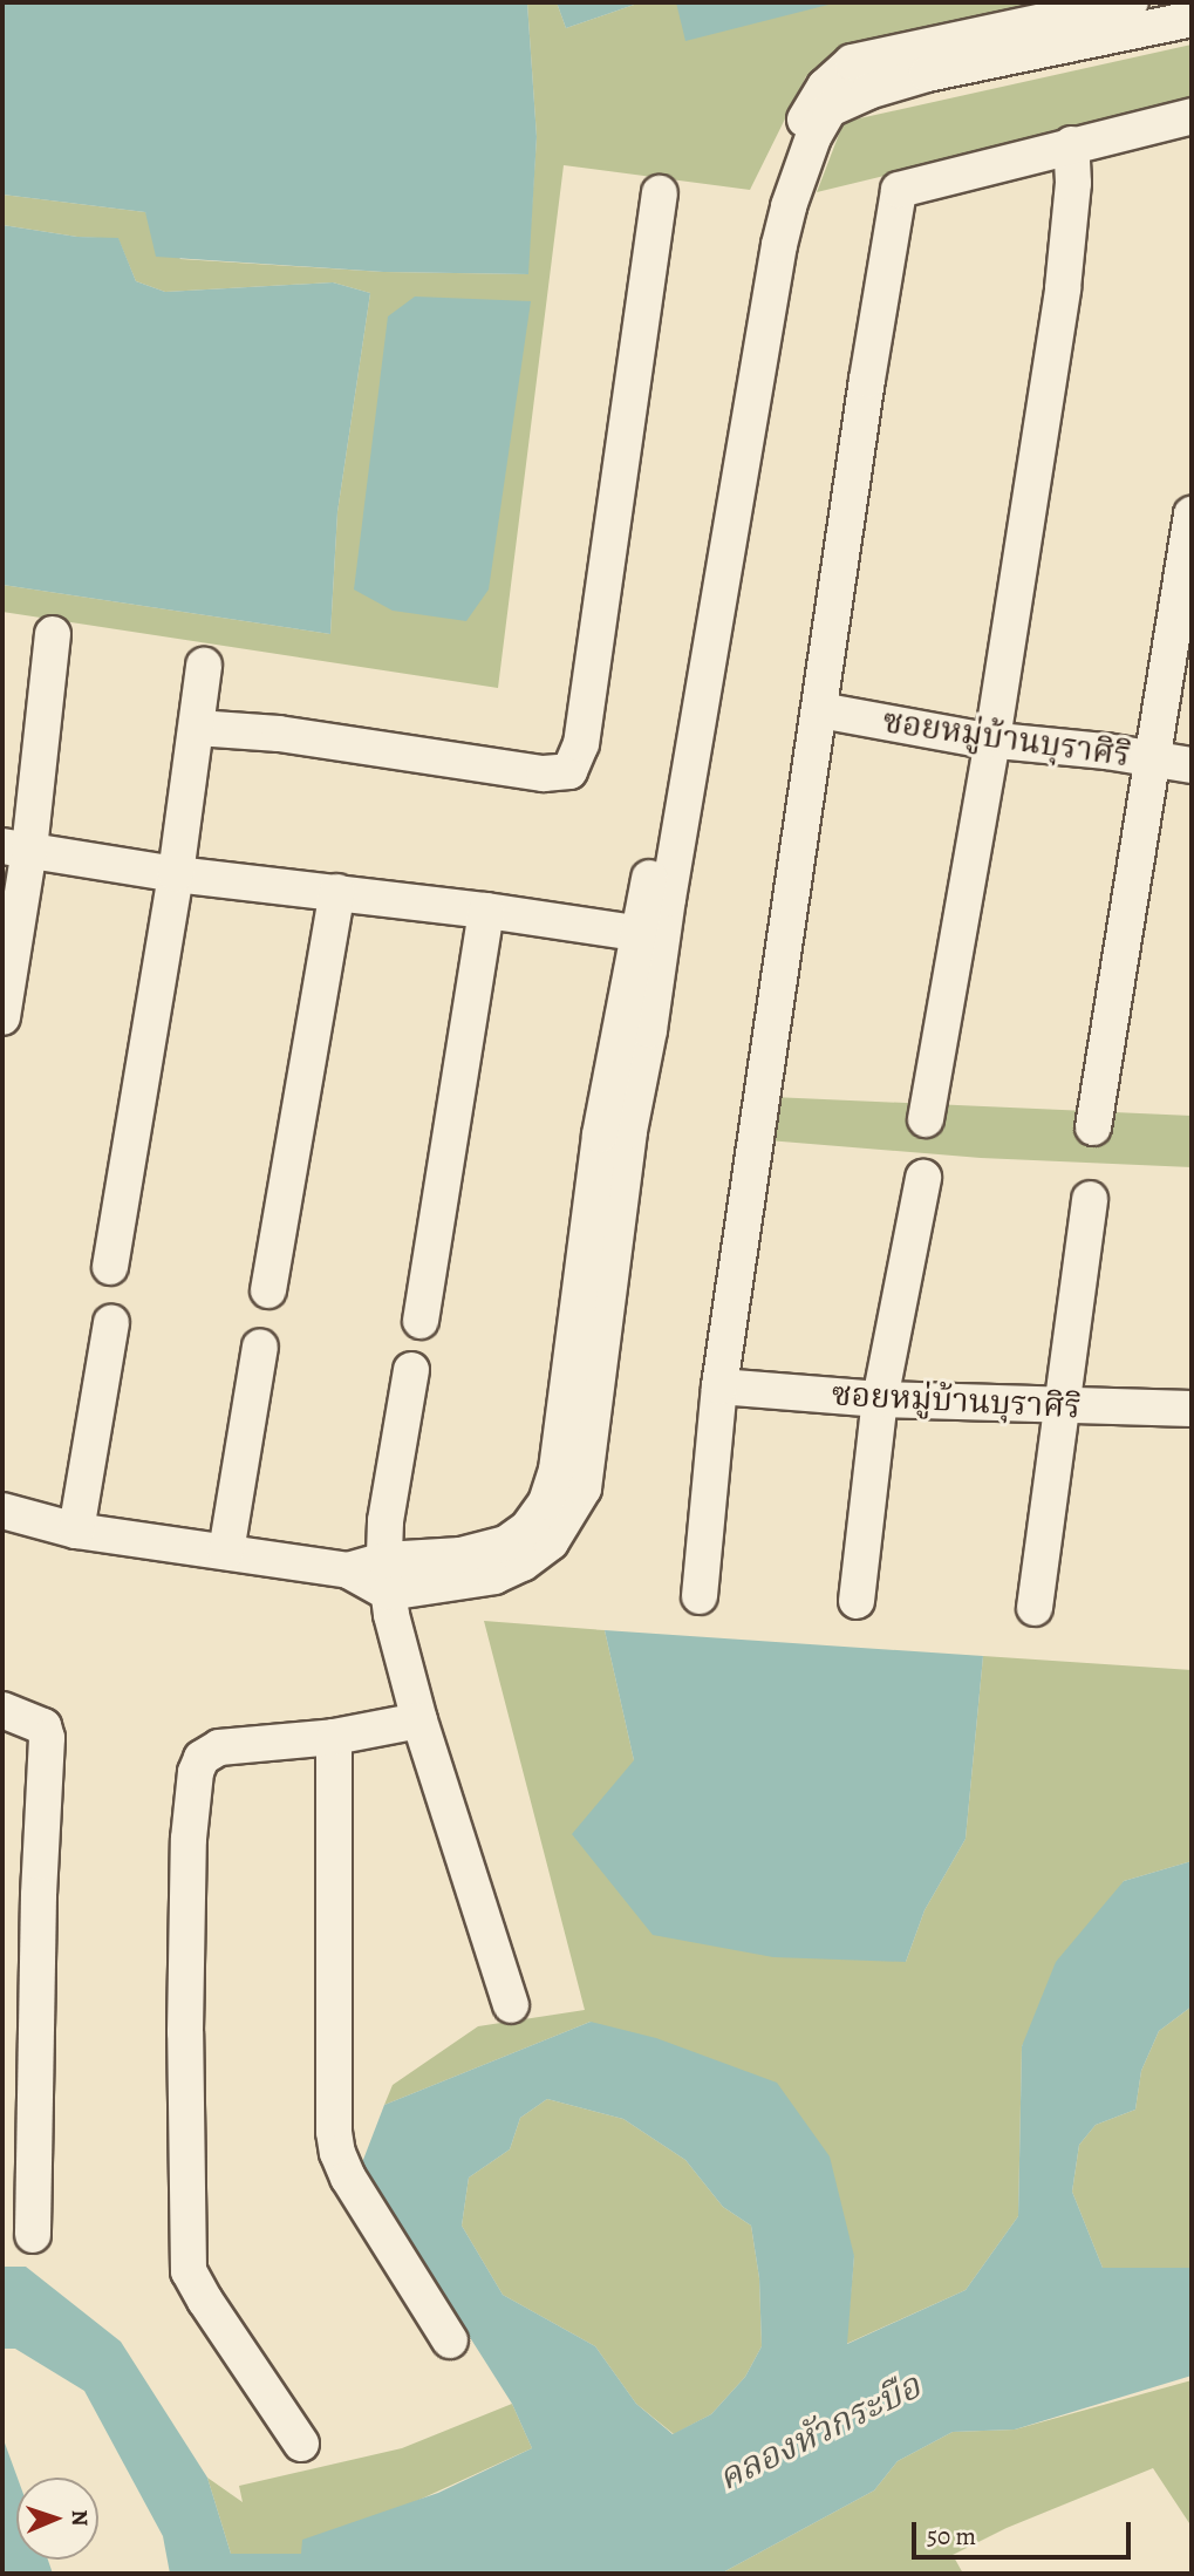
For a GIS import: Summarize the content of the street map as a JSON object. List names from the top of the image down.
{
  "streets": {
    "street": ["ซอยหมู่บ้านบุราศิริ"]
  },
  "water": ["คลองหัวกระบือ"],
  "scale_bar": "50 m",
  "north": "right"
}
